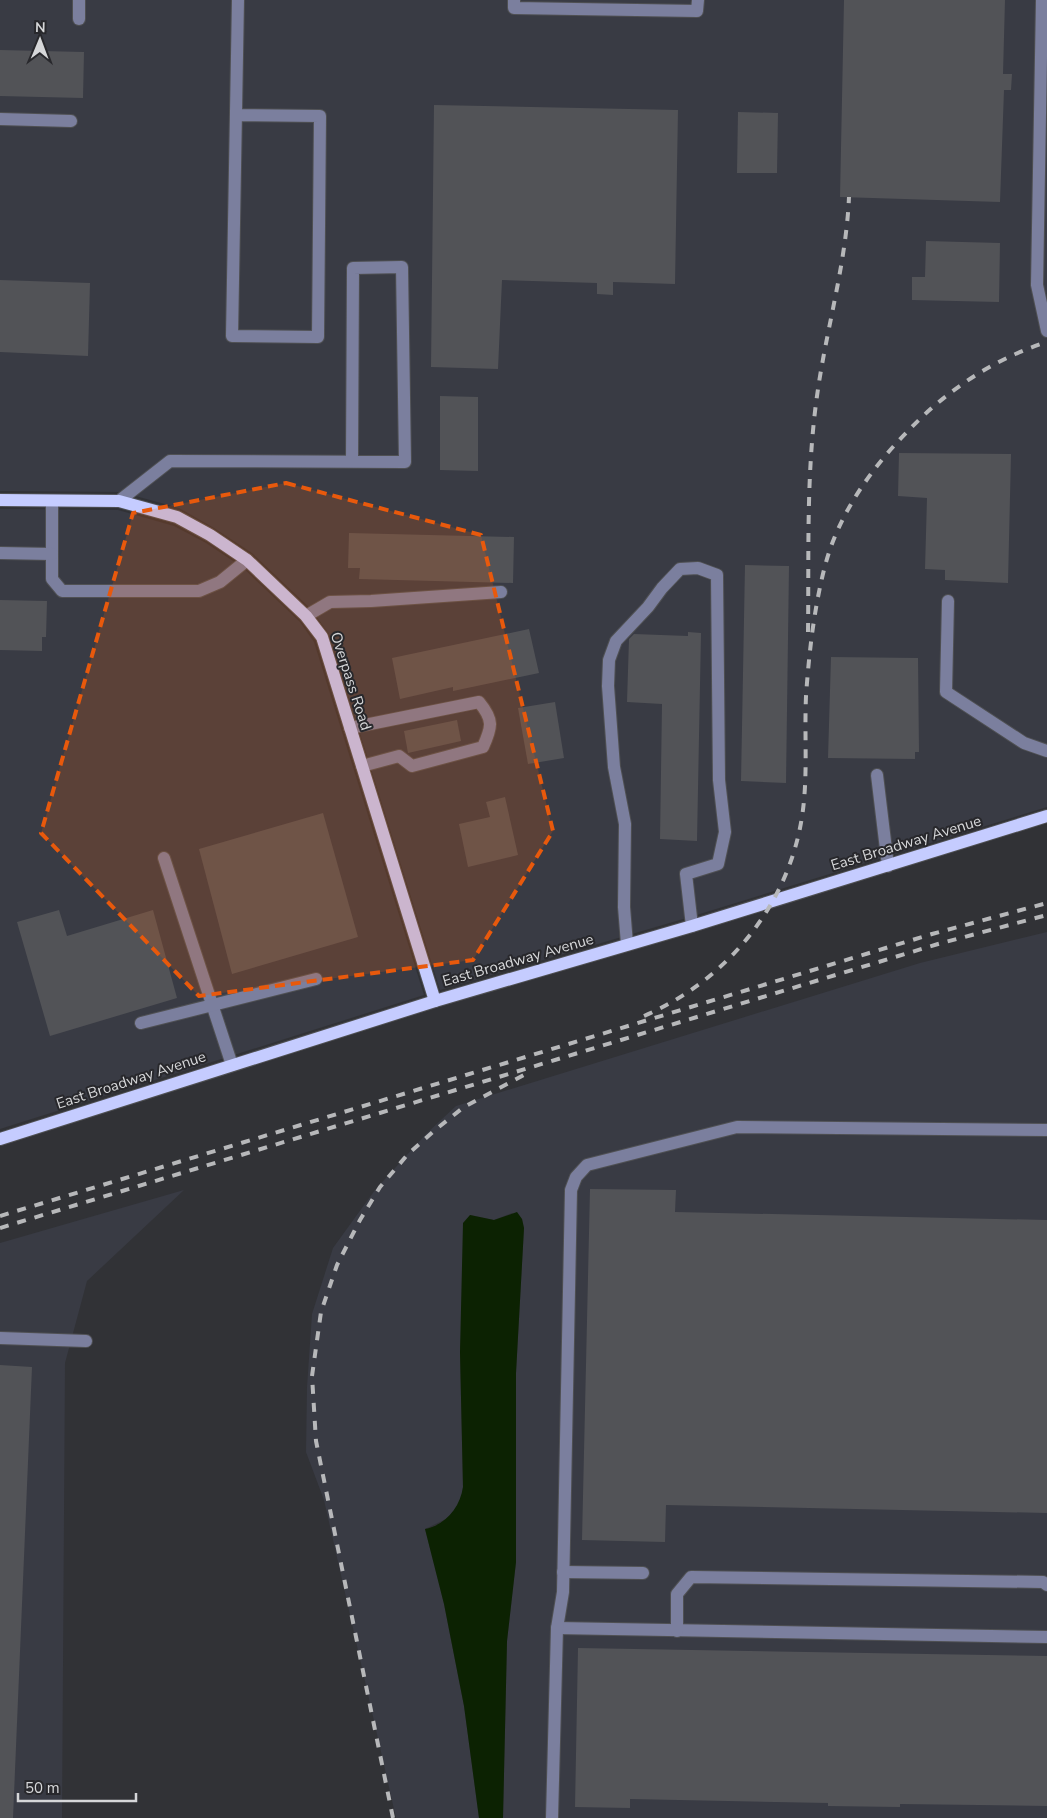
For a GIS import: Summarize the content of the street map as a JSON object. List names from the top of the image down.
{
  "streets": {
    "main road": ["Overpass Road", "East Broadway Avenue"]
  },
  "crossings": [
    ["Overpass Road", "East Broadway Avenue"]
  ],
  "scale_bar": "50 m",
  "north": "top"
}
